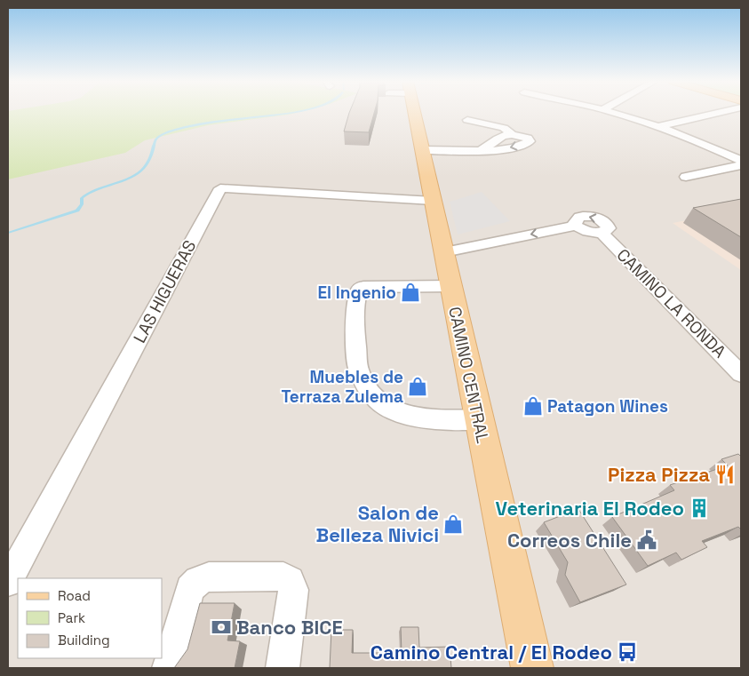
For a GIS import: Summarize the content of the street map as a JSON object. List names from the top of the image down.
{
  "streets": {
    "main road": ["CAMINO CENTRAL"],
    "street": ["LAS HIGUERAS", "CAMINO LA RONDA"]
  },
  "crossings": [
    ["LAS HIGUERAS", "CAMINO CENTRAL"],
    ["CAMINO LA RONDA", "CAMINO CENTRAL"]
  ],
  "places": {
    "shop": [
      "El Ingenio",
      "Muebles de Terraza Zulema",
      "Patagon Wines",
      "Salon de Belleza Nivici"
    ],
    "restaurant": ["Pizza Pizza"],
    "building": ["Veterinaria El Rodeo"],
    "public building": ["Correos Chile"],
    "bank": ["Banco BICE"],
    "bus stop": ["Camino Central / El Rodeo"]
  },
  "legend": ["Road", "Park", "Building"]
}
